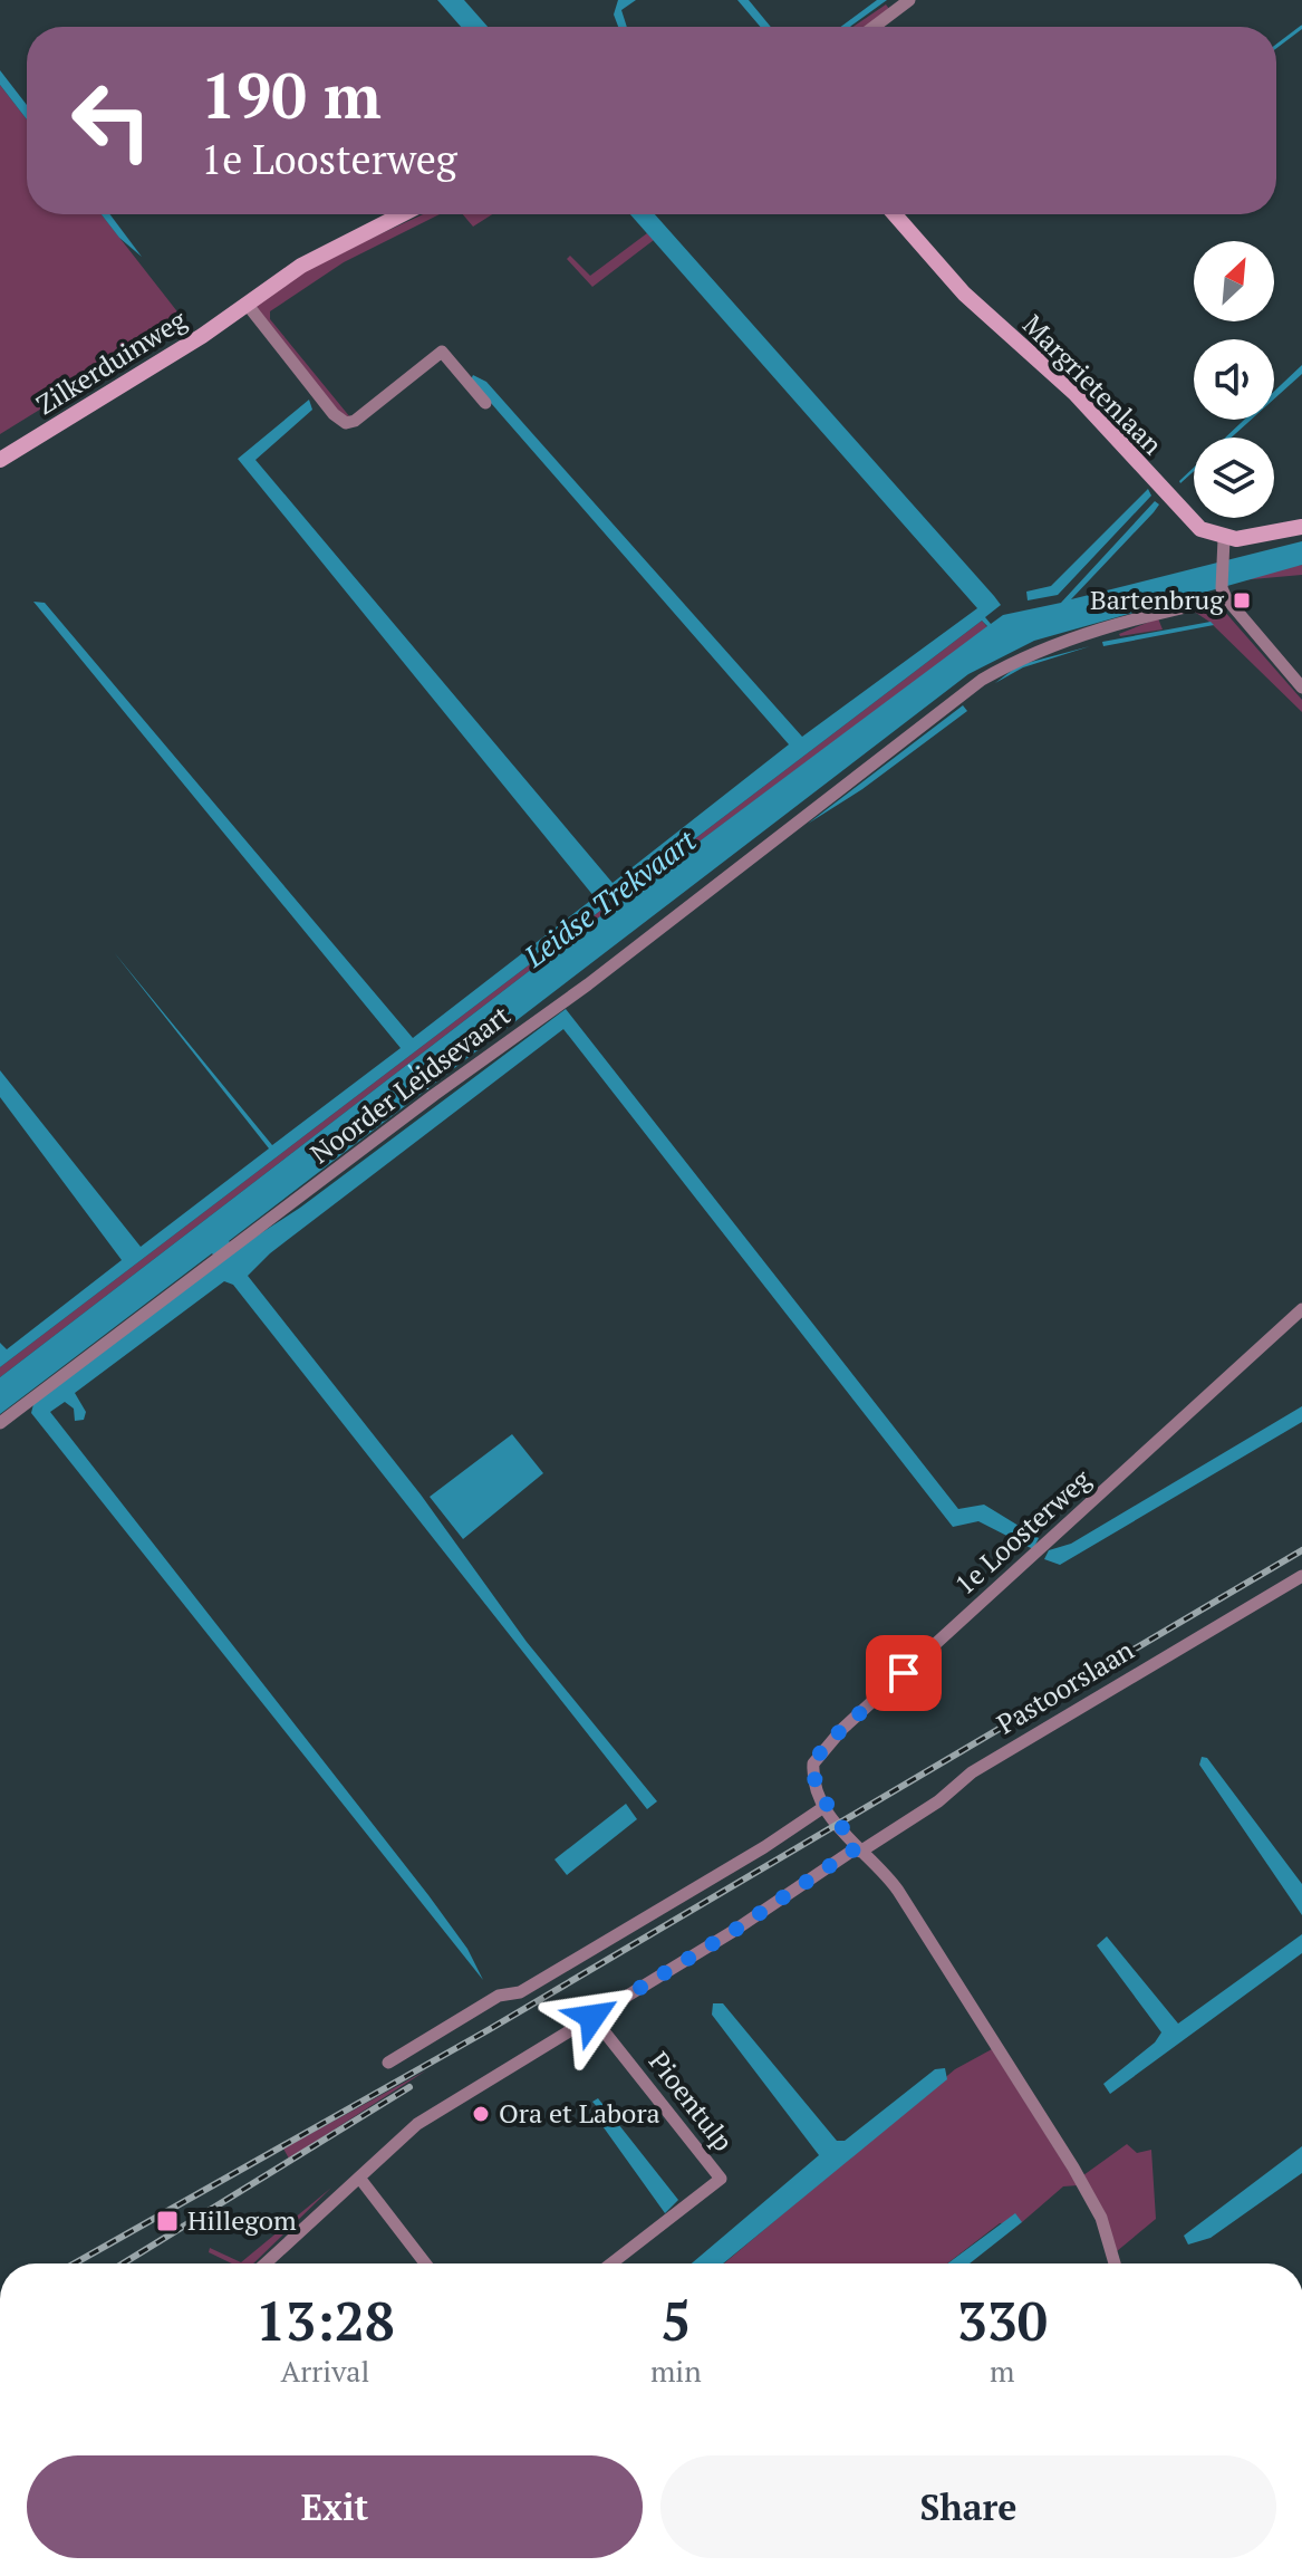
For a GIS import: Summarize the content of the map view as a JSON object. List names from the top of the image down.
{
  "streets": {
    "main road": ["Zilkerduinweg", "Margrietenlaan"],
    "street": [
      "Noorder Leidsevaart",
      "1e Loosterweg",
      "Pastoorslaan",
      "Pioentulp"
    ]
  },
  "crossings": [
    ["1e Loosterweg", "Pastoorslaan"]
  ],
  "water": ["Leidse Trekvaart"],
  "places": {
    "transit": ["Bartenbrug", "Hillegom"],
    "other": ["Ora et Labora"]
  },
  "north": "top right",
  "page": {
    "turn": ["190 m", "1e Loosterweg"],
    "eta": [
      "13:28",
      "Arrival",
      "5",
      "min",
      "330",
      "m"
    ],
    "buttons": ["Exit", "Share"]
  }
}
